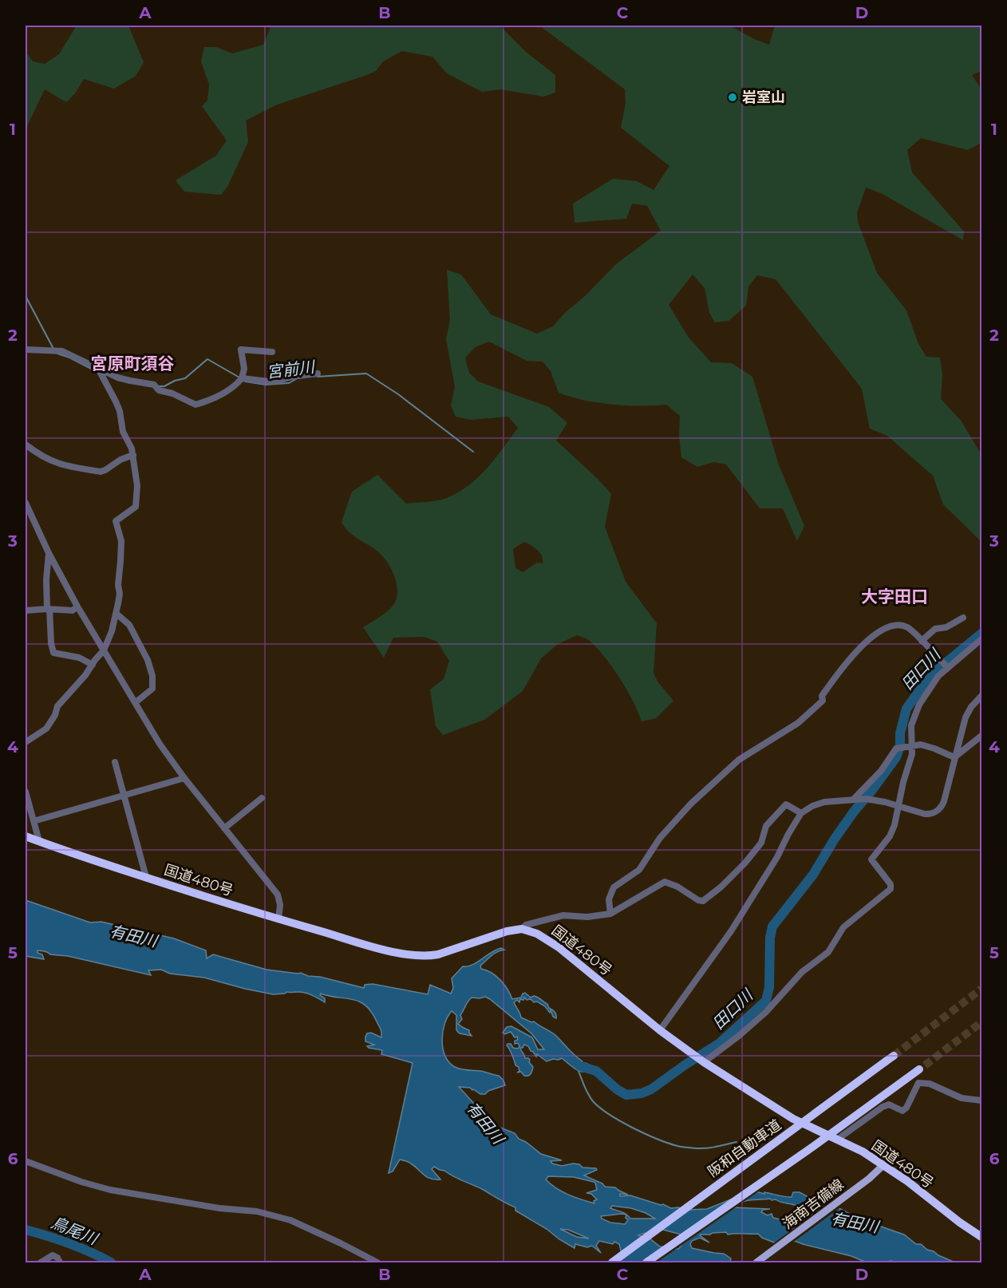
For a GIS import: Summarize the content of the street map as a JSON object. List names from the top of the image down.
{
  "streets": {
    "highway": ["国道480号", "阪和自動車道"],
    "main road": ["海南吉備線"]
  },
  "crossings": [
    ["国道480号", "海南吉備線"]
  ],
  "districts": ["宮原町須谷", "大字田口"],
  "water": [
    "宮前川",
    "田口川",
    "有田川",
    "鳥尾川"
  ],
  "places": ["岩室山"],
  "grid": {
    "columns": [
      "A",
      "B",
      "C",
      "D"
    ],
    "rows": [
      "1",
      "2",
      "3",
      "4",
      "5",
      "6"
    ]
  }
}
